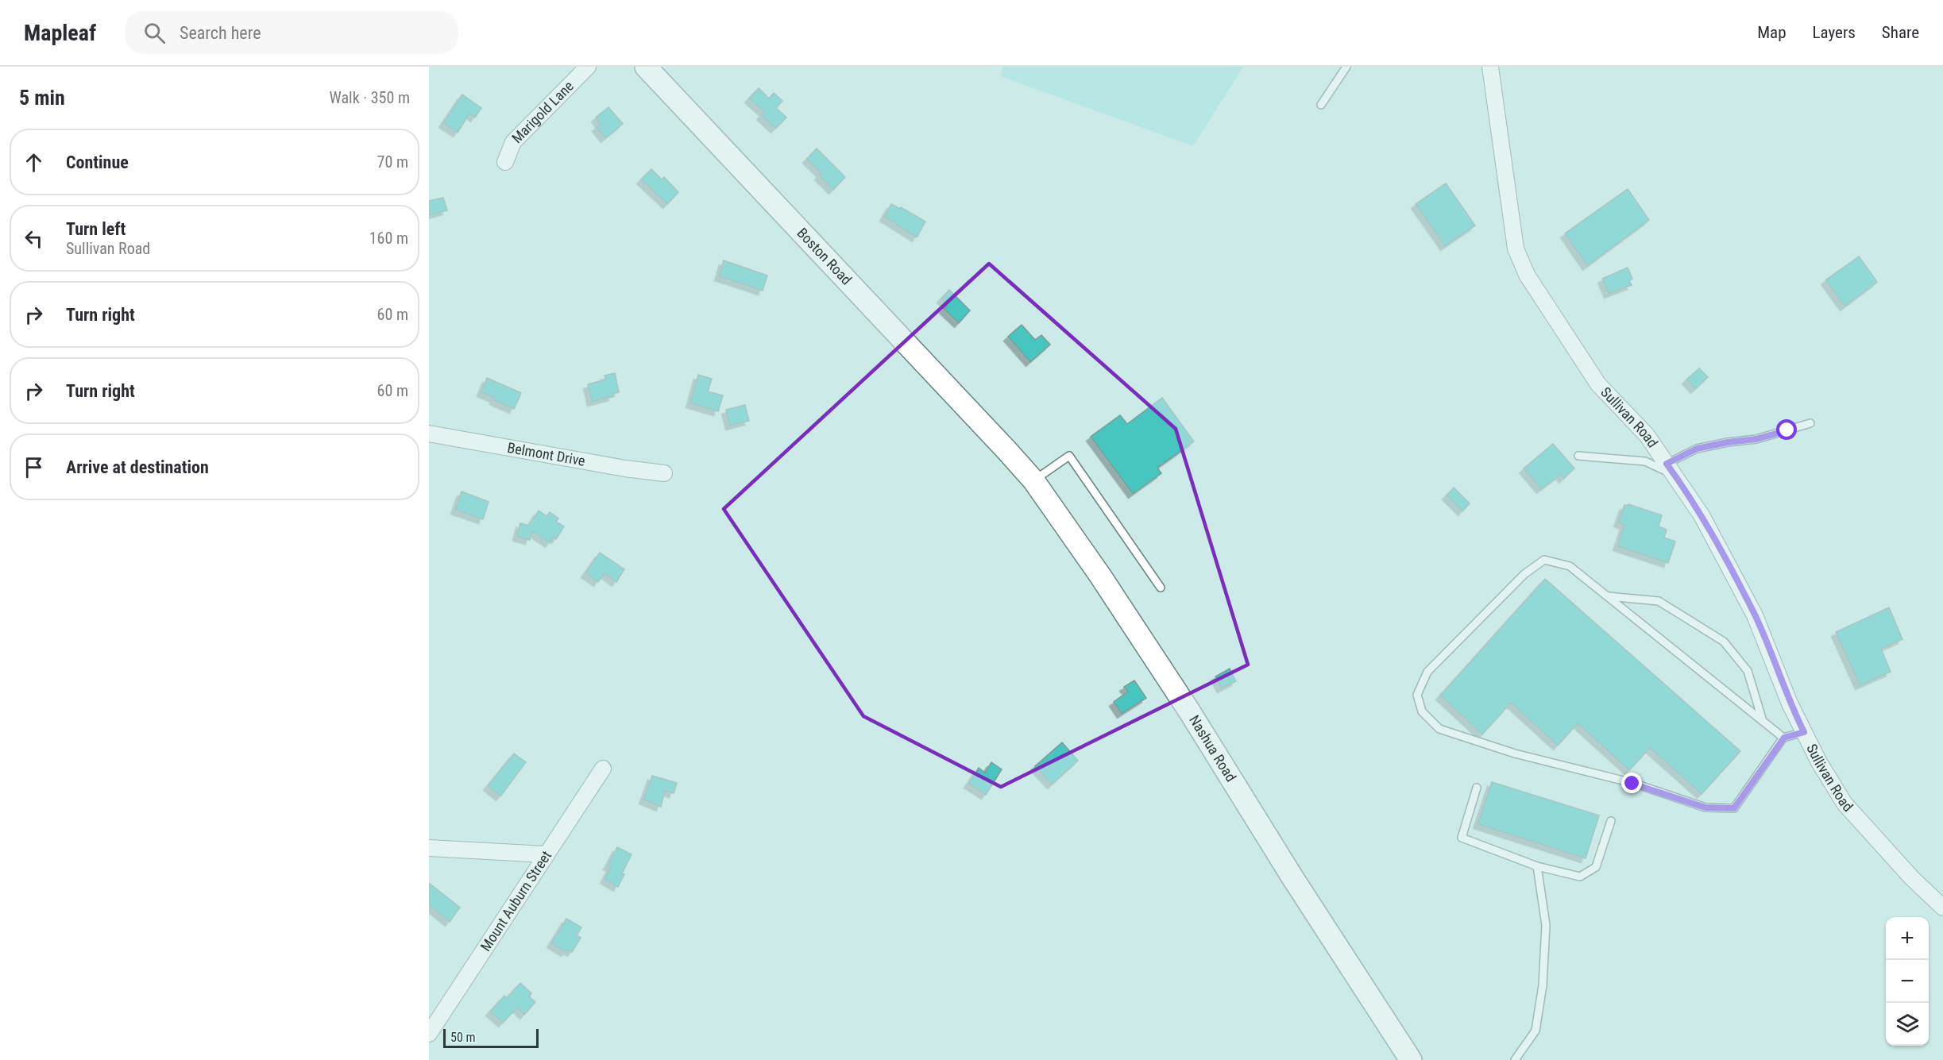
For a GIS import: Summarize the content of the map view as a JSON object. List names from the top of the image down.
{
  "streets": {
    "main road": ["Boston Road", "Nashua Road"],
    "street": [
      "Marigold Lane",
      "Sullivan Road",
      "Belmont Drive",
      "Mount Auburn Street"
    ]
  },
  "crossings": [
    ["Boston Road", "Nashua Road"]
  ],
  "scale_bar": "50 m",
  "page": {
    "header": "Mapleaf",
    "search": "Search here",
    "nav": ["Map", "Layers", "Share"],
    "heading": ["5 min", "Walk · 350 m"],
    "list": [
      ["Continue", "70 m"],
      ["Turn left", "Sullivan Road", "160 m"],
      ["Turn right", "60 m"],
      ["Turn right", "60 m"],
      "Arrive at destination"
    ],
    "map_buttons": ["+", "−"],
    "scale": "50 m"
  }
}
